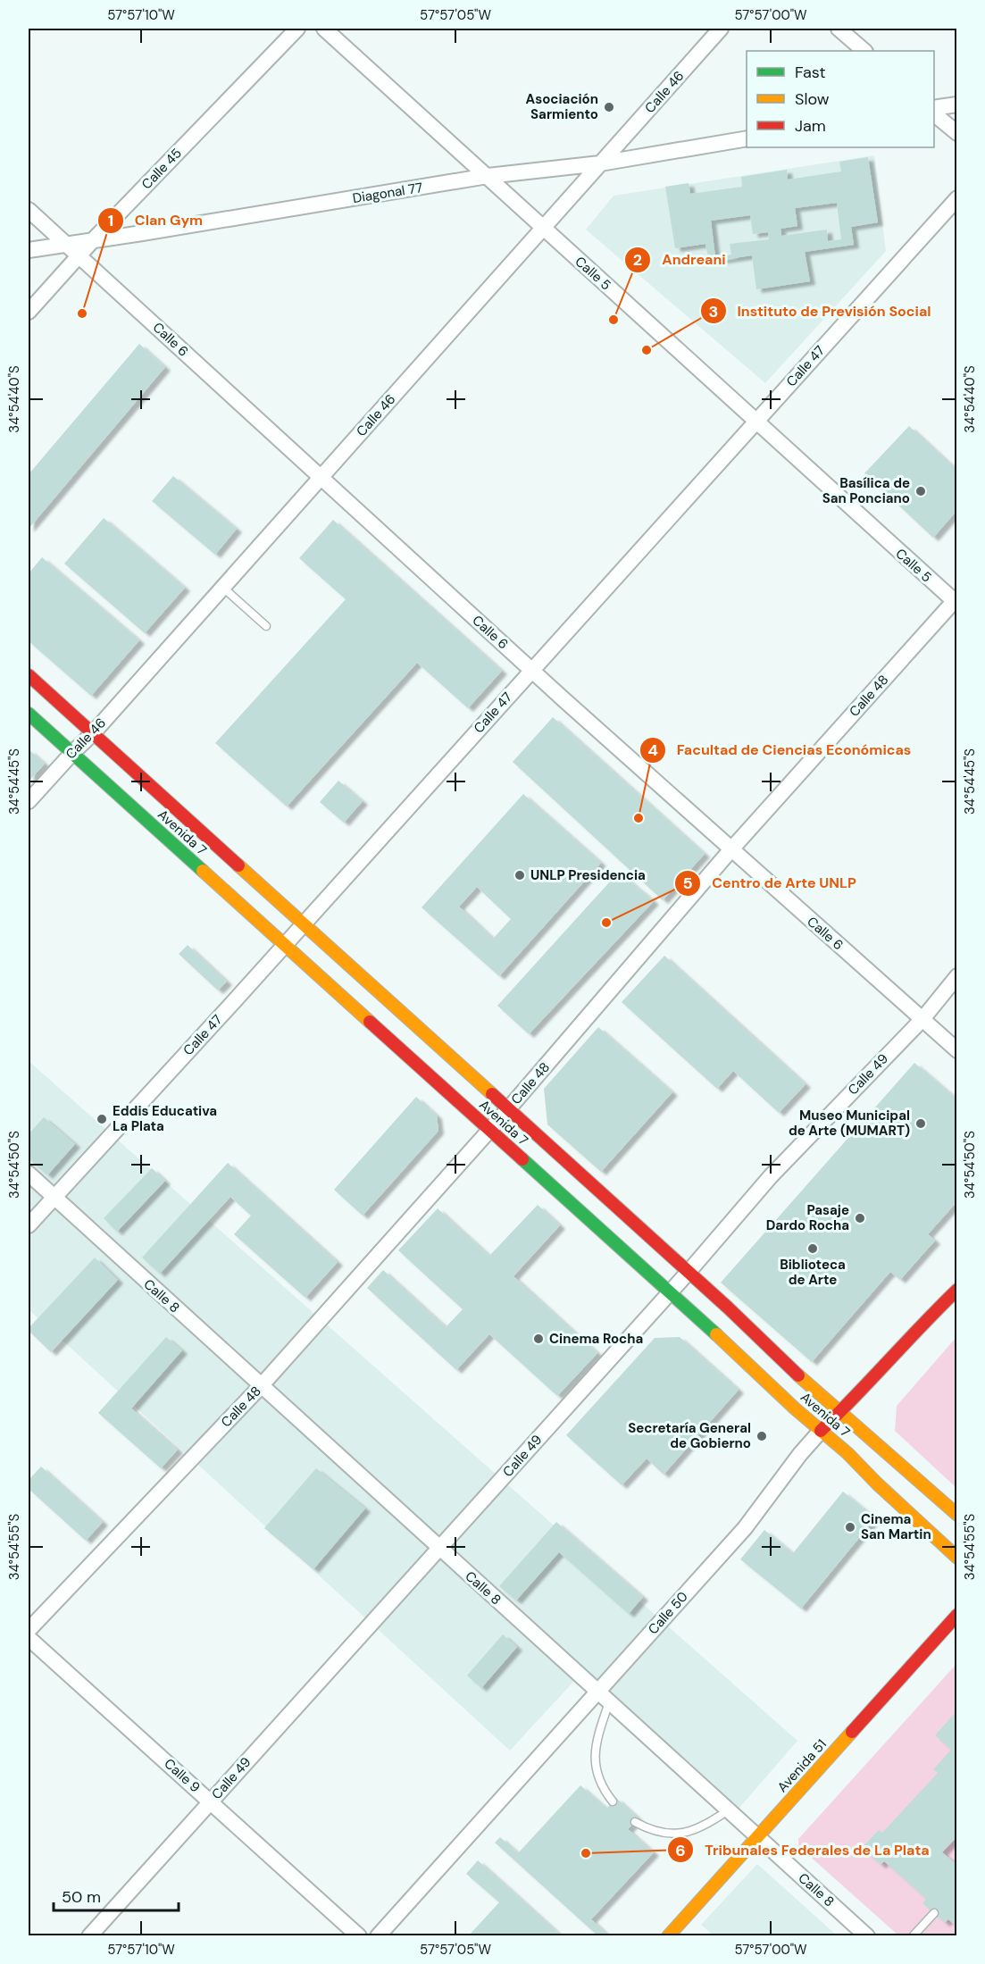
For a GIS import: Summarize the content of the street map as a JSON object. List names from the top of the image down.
{
  "streets": {
    "main road": ["Avenida 7", "Calle 50", "Avenida 51"],
    "street": [
      "Calle 46",
      "Calle 45",
      "Diagonal 77",
      "Calle 5",
      "Calle 6",
      "Calle 47",
      "Calle 48",
      "Calle 49",
      "Calle 8",
      "Calle 9"
    ]
  },
  "crossings": [
    ["Calle 46", "Diagonal 77"],
    ["Calle 46", "Calle 5"],
    ["Calle 46", "Calle 6"],
    ["Calle 46", "Avenida 7"],
    ["Calle 45", "Diagonal 77"],
    ["Calle 45", "Calle 6"],
    ["Diagonal 77", "Calle 5"],
    ["Diagonal 77", "Calle 6"],
    ["Calle 5", "Calle 47"],
    ["Calle 5", "Calle 48"],
    ["Calle 6", "Calle 47"],
    ["Calle 6", "Calle 48"],
    ["Calle 6", "Calle 49"],
    ["Calle 47", "Avenida 7"],
    ["Calle 47", "Calle 8"],
    ["Calle 48", "Avenida 7"],
    ["Calle 48", "Calle 8"],
    ["Avenida 7", "Calle 49"],
    ["Avenida 7", "Calle 50"],
    ["Calle 49", "Calle 8"],
    ["Calle 49", "Calle 9"],
    ["Calle 8", "Calle 50"],
    ["Calle 8", "Avenida 51"]
  ],
  "places": [
    "Asociación Sarmiento",
    "Clan Gym",
    "Andreani",
    "Instituto de Previsión Social",
    "Basílica de San Ponciano",
    "Facultad de Ciencias Económicas",
    "UNLP Presidencia",
    "Centro de Arte UNLP",
    "Eddis Educativa La Plata",
    "Museo Municipal de Arte (MUMART)",
    "Pasaje Dardo Rocha",
    "Biblioteca de Arte",
    "Cinema Rocha",
    "Secretaría General de Gobierno",
    "Cinema San Martin",
    "Tribunales Federales de La Plata"
  ],
  "legend": ["Fast", "Slow", "Jam"],
  "scale_bar": "50 m",
  "coordinates": [
    "57°57'10\"W",
    "57°57'05\"W",
    "57°57'00\"W",
    "34°54'40\"S",
    "34°54'45\"S",
    "34°54'50\"S",
    "34°54'55\"S"
  ]
}
